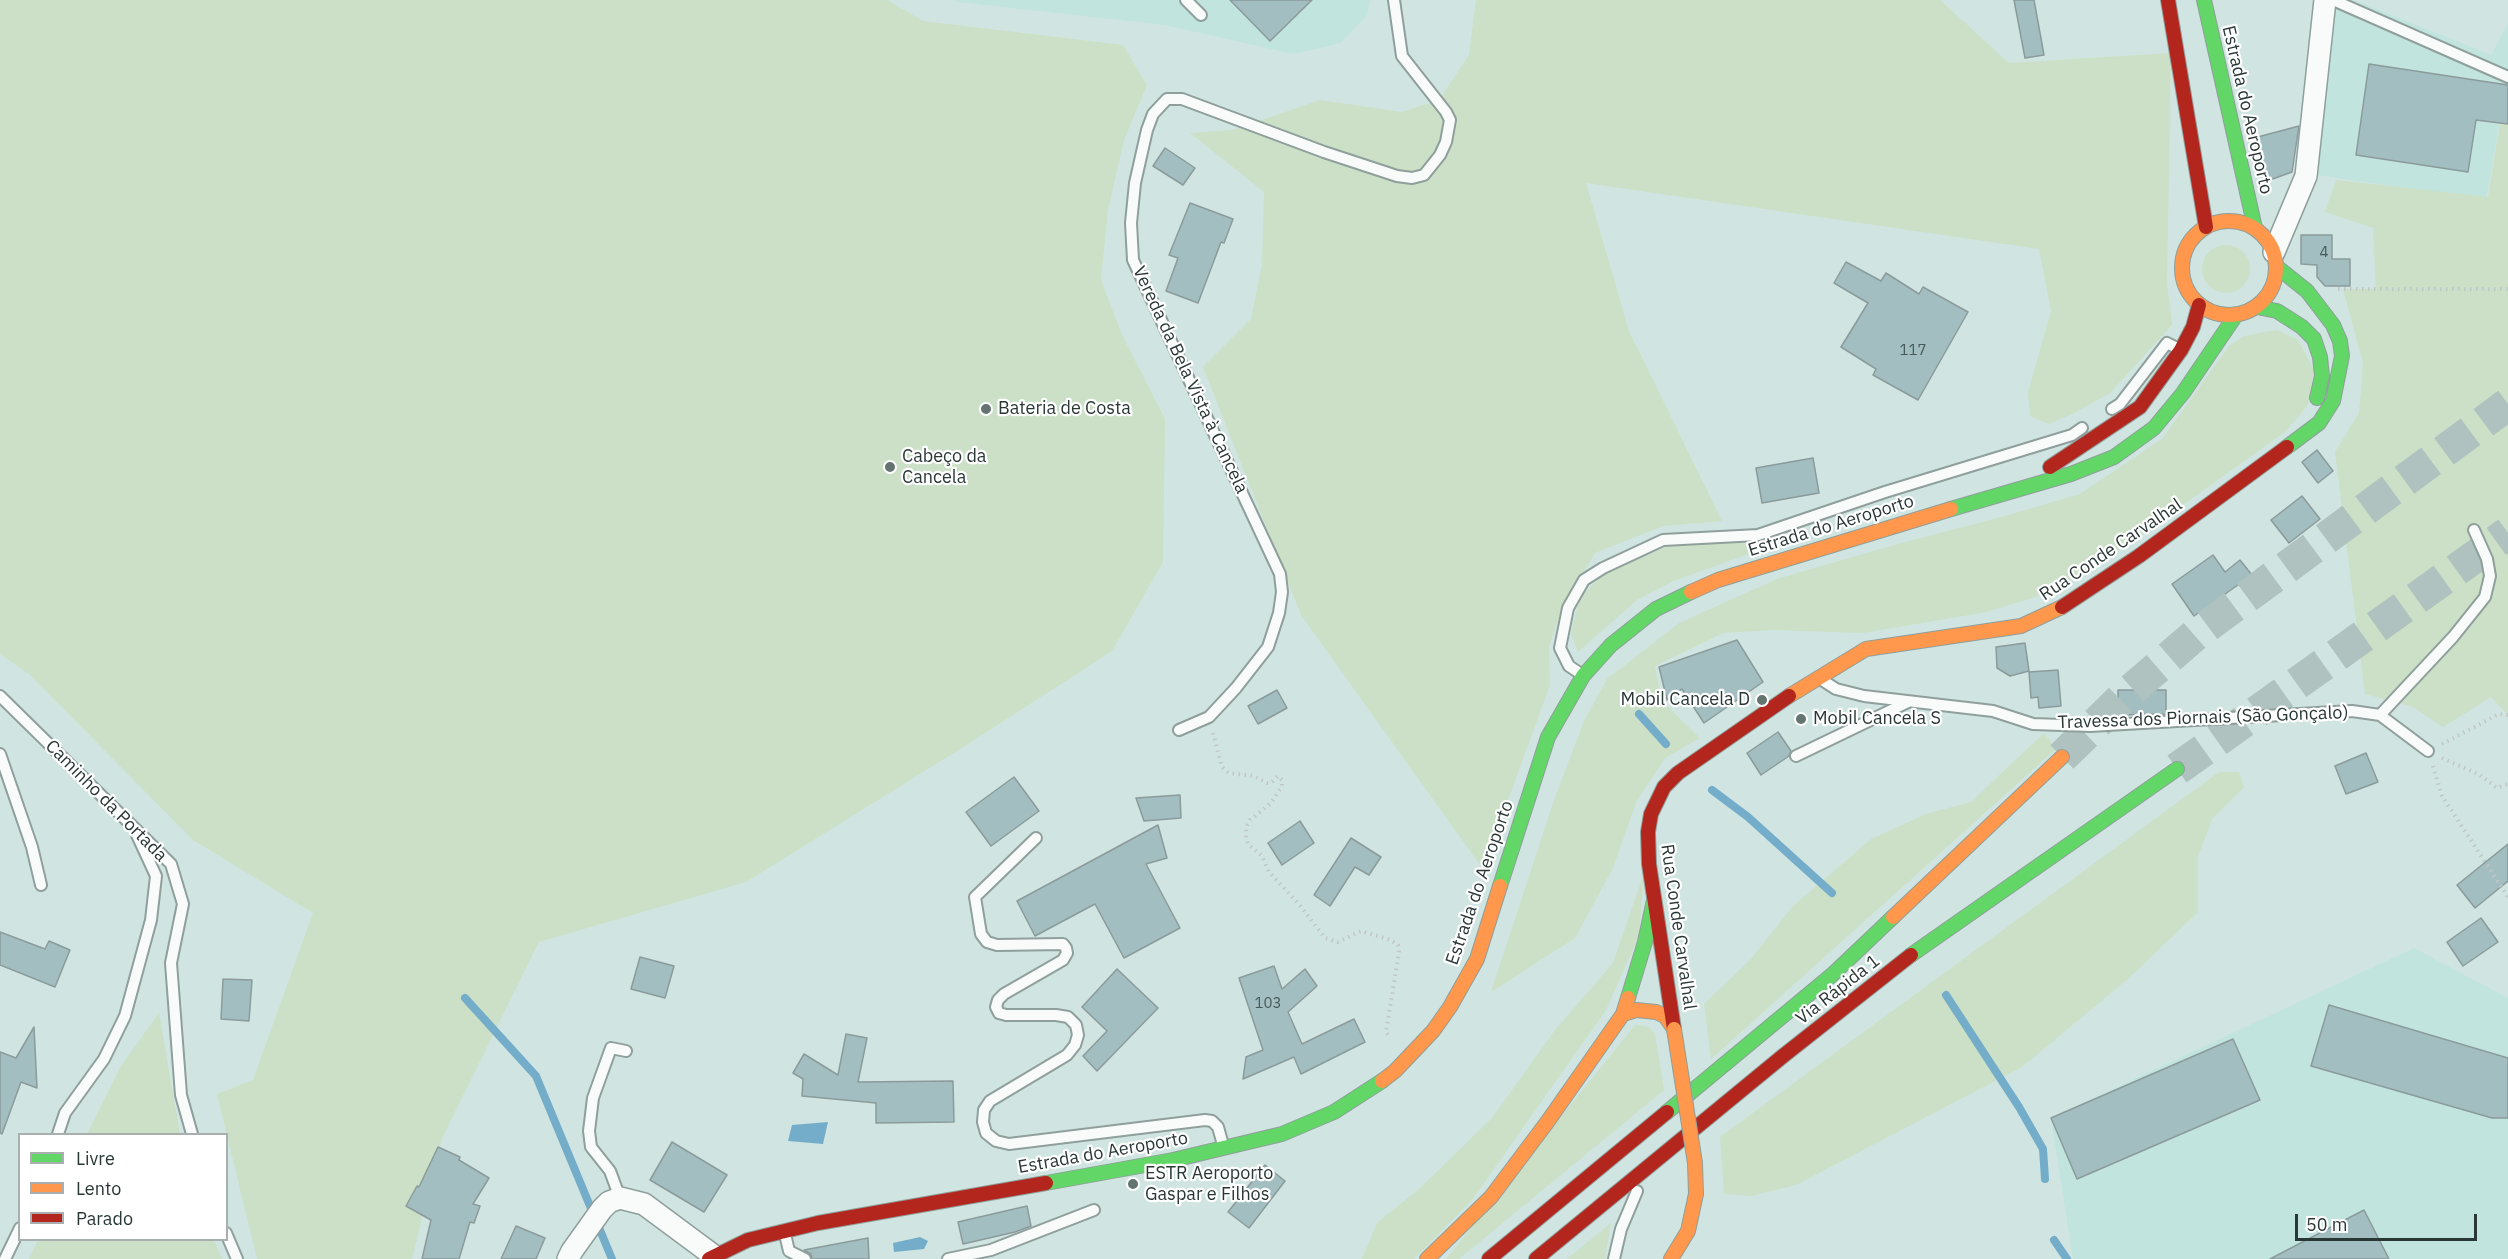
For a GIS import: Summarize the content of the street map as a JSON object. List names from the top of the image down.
{
  "streets": {
    "main road": ["Estrada do Aeroporto", "Rua Conde Carvalhal", "Via Rápida 1"],
    "lane": ["Vereda da Bela Vista à Cancela", "Travessa dos Piornais (São Gonçalo)", "Caminho da Portada"]
  },
  "crossings": [
    ["Estrada do Aeroporto", "Rua Conde Carvalhal"],
    ["Rua Conde Carvalhal", "Travessa dos Piornais (São Gonçalo)"]
  ],
  "places": [
    "Bateria de Costa",
    "Cabeço da Cancela",
    "Mobil Cancela D",
    "Mobil Cancela S",
    "ESTR Aeroporto Gaspar e Filhos"
  ],
  "house_numbers": ["4", "117", "103"],
  "legend": ["Livre", "Lento", "Parado"],
  "scale_bar": "50 m"
}
